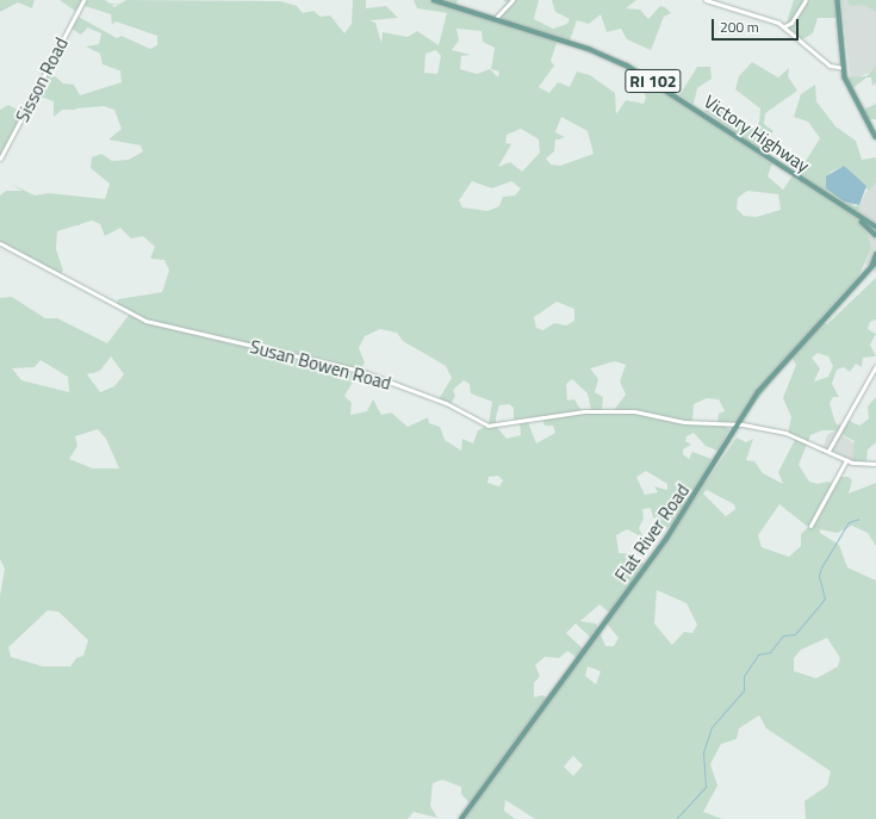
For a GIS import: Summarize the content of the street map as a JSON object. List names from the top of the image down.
{
  "streets": {
    "main road": ["RI 102", "Victory Highway", "Flat River Road"],
    "street": ["Sisson Road", "Susan Bowen Road"]
  },
  "crossings": [
    ["Susan Bowen Road", "Flat River Road"]
  ],
  "scale_bar": "200 m"
}
